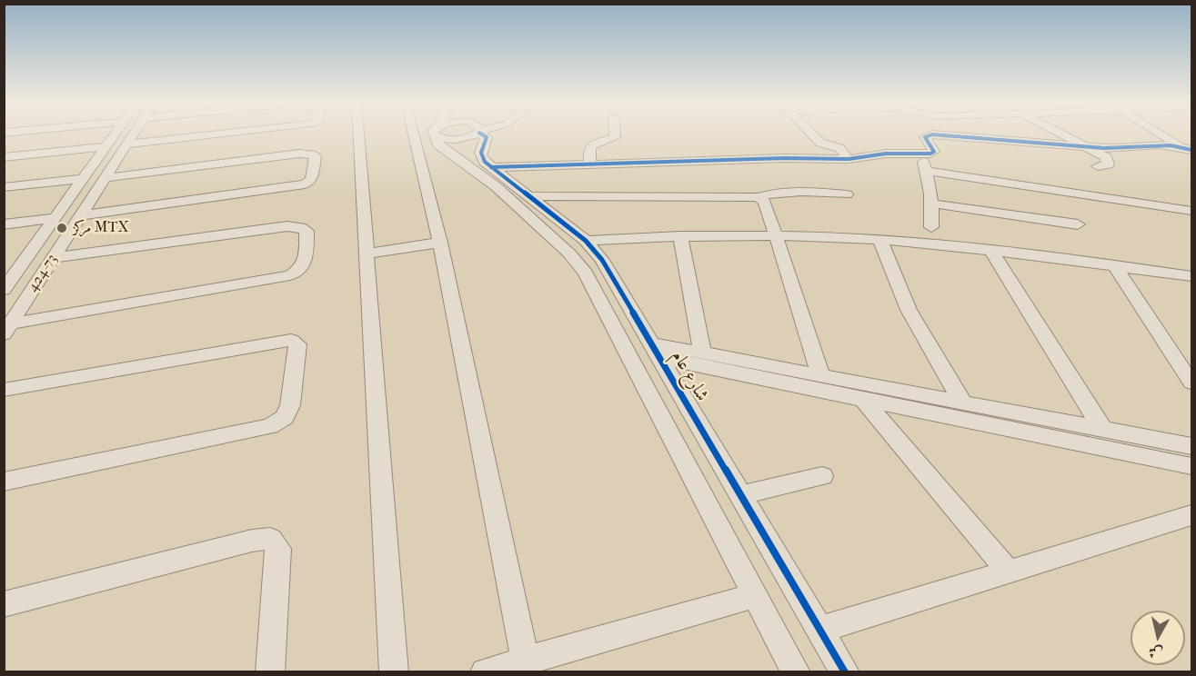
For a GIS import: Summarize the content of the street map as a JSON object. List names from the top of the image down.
{
  "streets": {
    "street": ["424-73", "شارع عام"]
  },
  "places": ["مركز MTX"],
  "north": "bottom"
}
